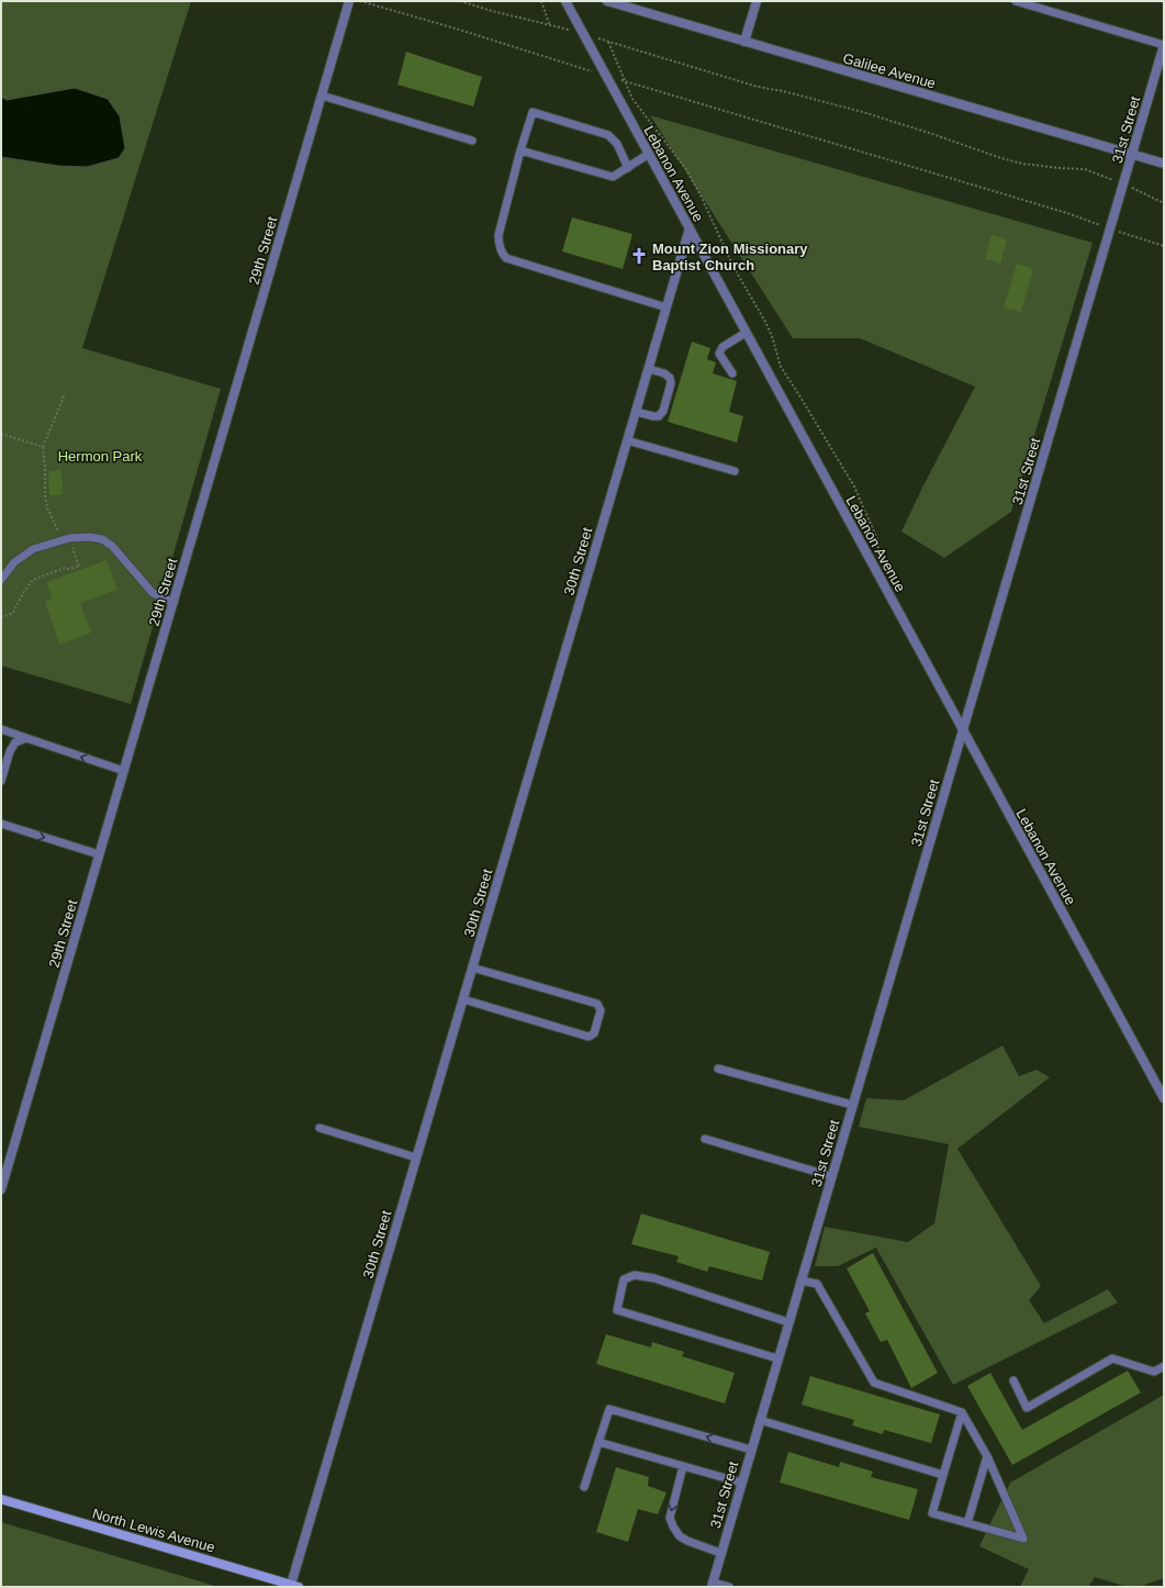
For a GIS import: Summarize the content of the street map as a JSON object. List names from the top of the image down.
{
  "streets": {
    "main road": ["North Lewis Avenue"],
    "street": [
      "Galilee Avenue",
      "31st Street",
      "Lebanon Avenue",
      "29th Street",
      "30th Street"
    ]
  },
  "crossings": [
    ["Galilee Avenue", "31st Street"],
    ["31st Street", "Lebanon Avenue"],
    ["Lebanon Avenue", "30th Street"],
    ["30th Street", "North Lewis Avenue"]
  ],
  "parks": ["Hermon Park"],
  "places": {
    "church": ["Mount Zion Missionary Baptist Church"]
  }
}
